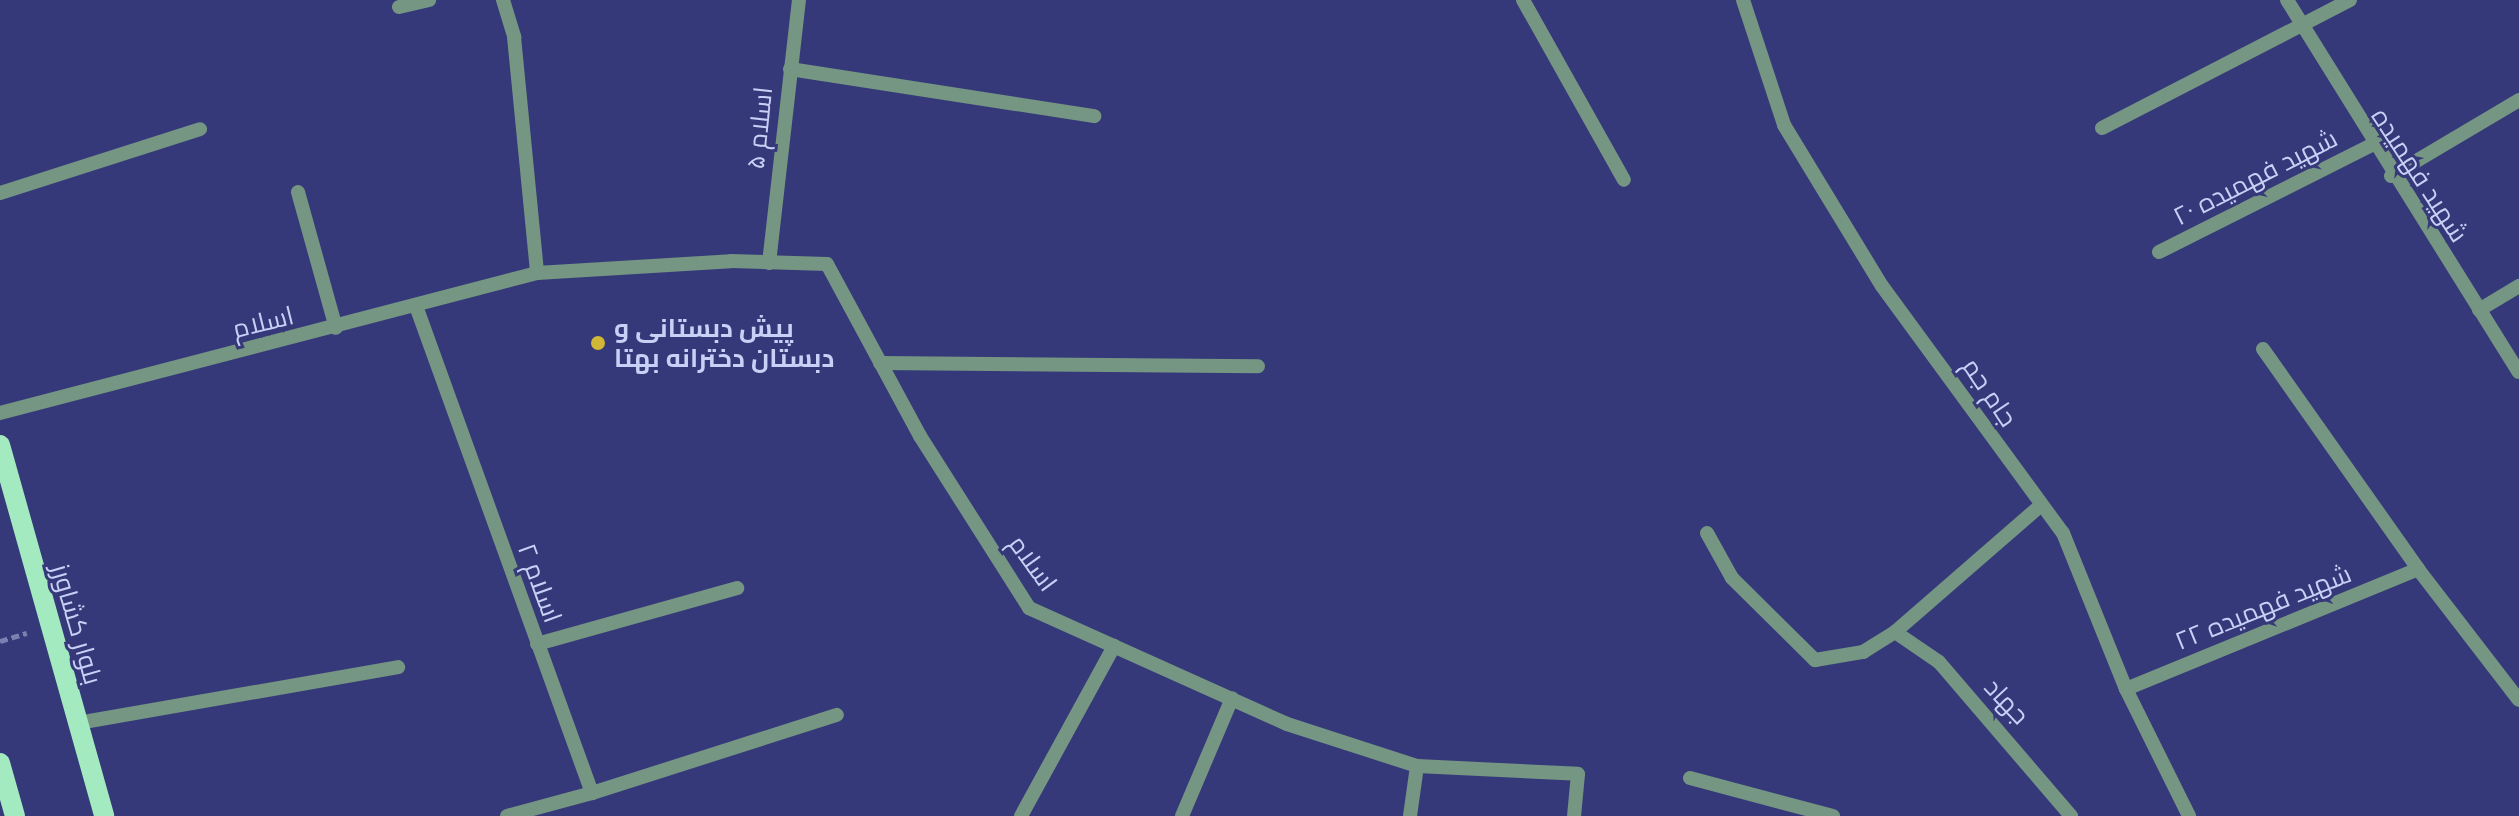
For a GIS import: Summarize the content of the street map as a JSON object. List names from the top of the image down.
{
  "streets": {
    "main road": ["بلوار کشاورز"],
    "street": [
      "اسلام ۵",
      "شهید فهمیده",
      "شهید فهمیده ۲۰",
      "اسلام",
      "جام جم",
      "اسلام ۲",
      "شهید فهمیده ۲۲",
      "جهاد"
    ]
  },
  "crossings": [
    ["اسلام ۵", "اسلام"],
    ["شهید فهمیده", "شهید فهمیده ۲۰"],
    ["اسلام", "اسلام ۲"],
    ["جام جم", "شهید فهمیده ۲۲"]
  ],
  "places": ["پیش دبستانی و دبستان دخترانه بهتا"]
}
